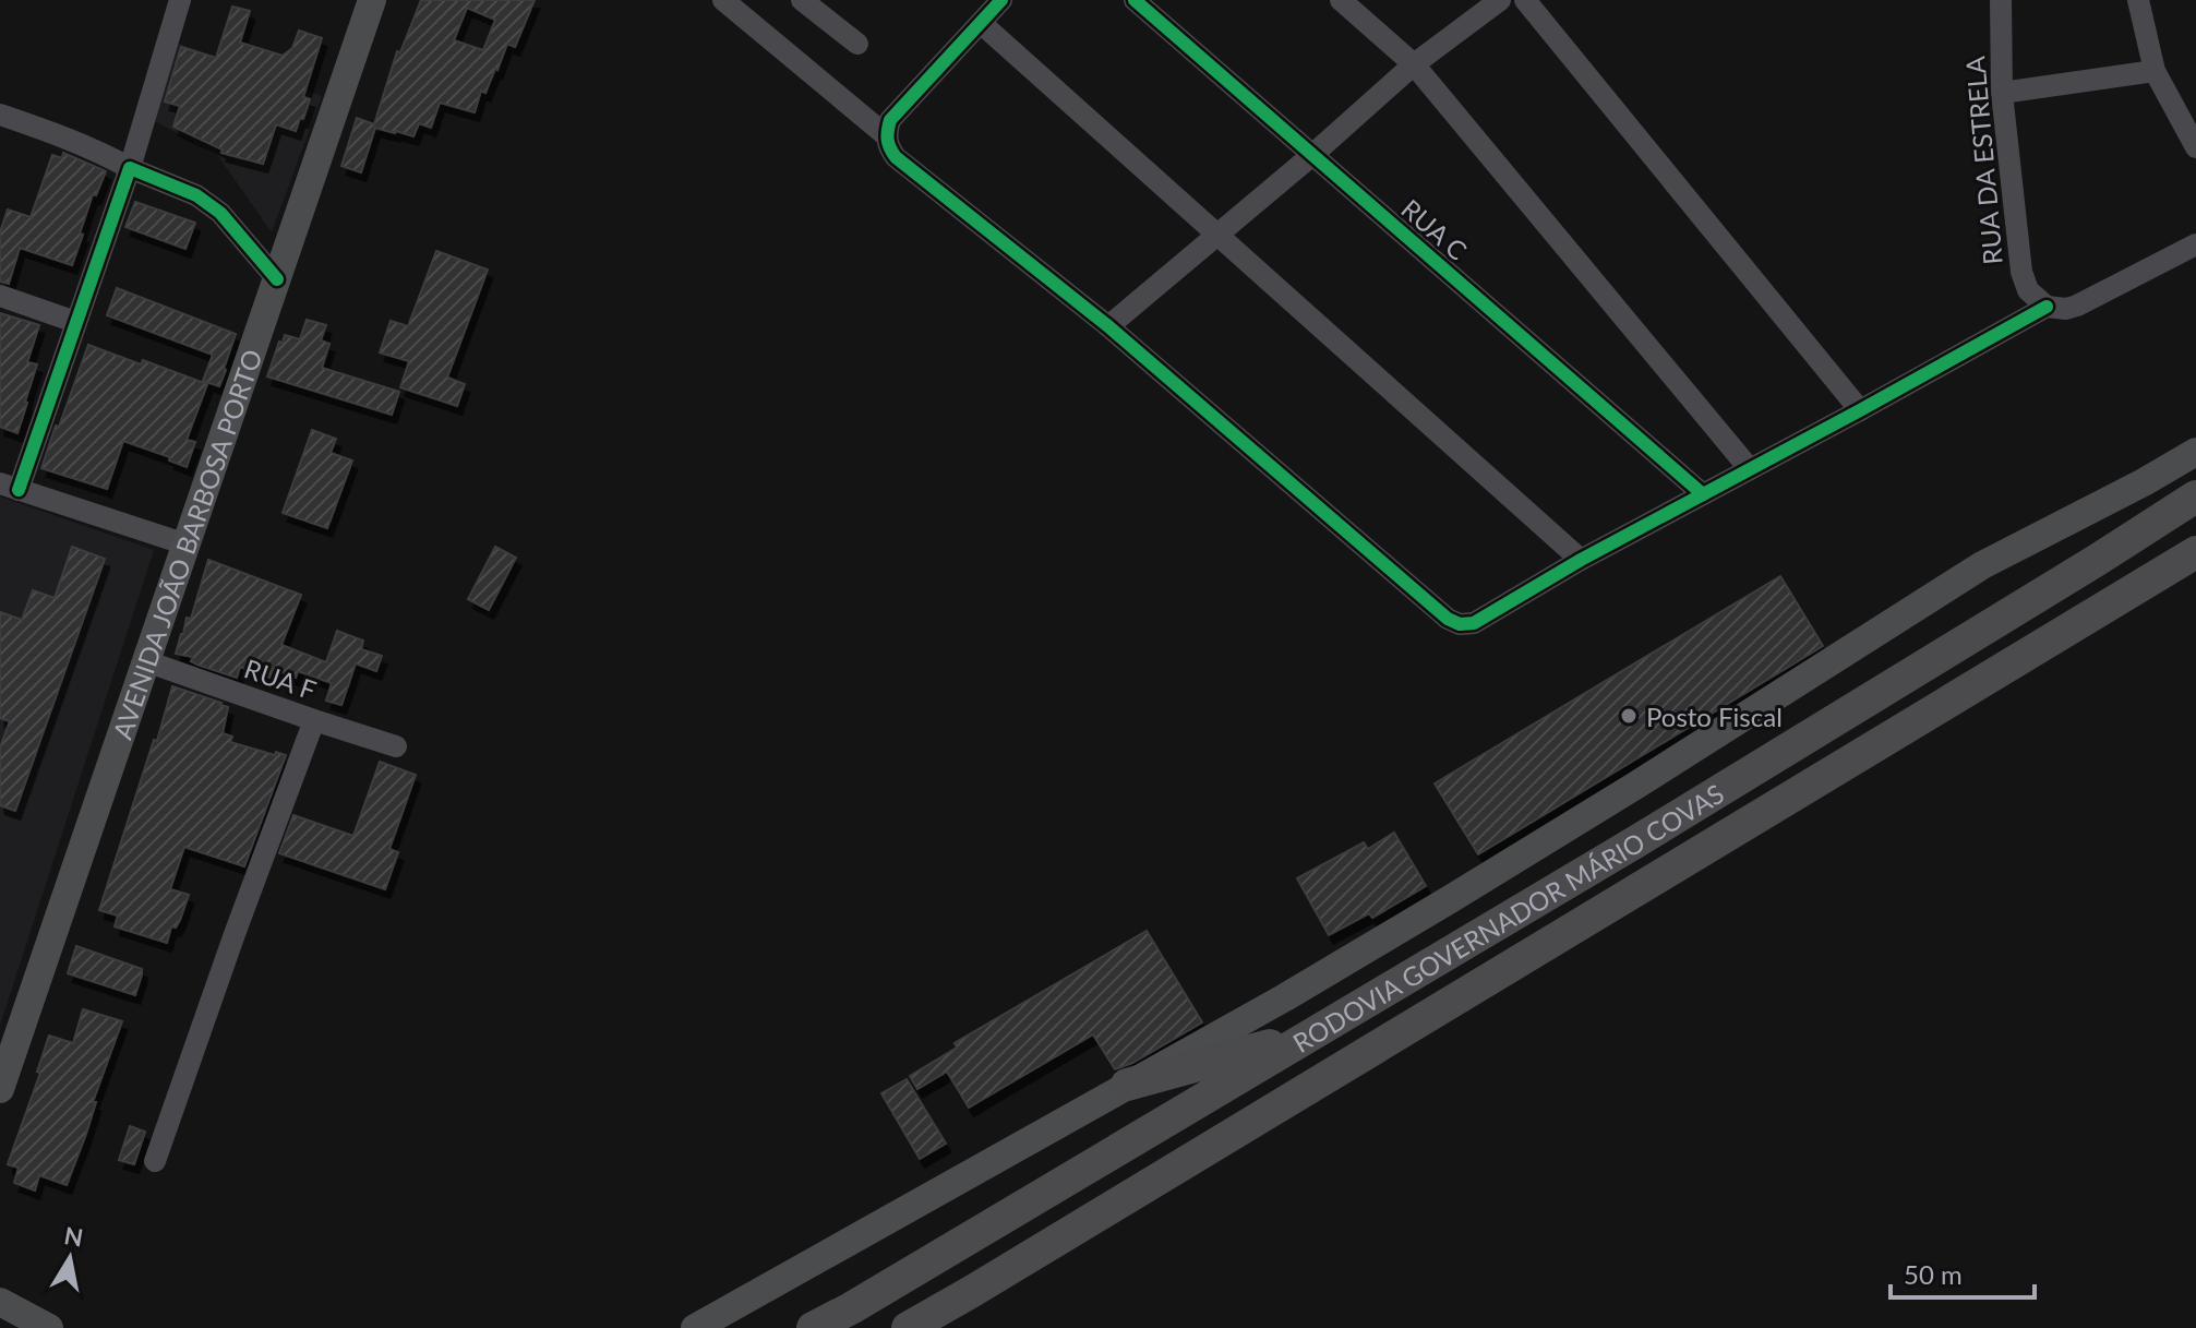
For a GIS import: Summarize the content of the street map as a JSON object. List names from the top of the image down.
{
  "streets": {
    "highway": ["RODOVIA GOVERNADOR MÁRIO COVAS"],
    "main road": ["AVENIDA JOÃO BARBOSA PORTO"],
    "street": ["RUA DA ESTRELA", "RUA C", "RUA F"]
  },
  "crossings": [
    ["AVENIDA JOÃO BARBOSA PORTO", "RUA F"]
  ],
  "places": ["Posto Fiscal"],
  "scale_bar": "50 m",
  "north": "top"
}
